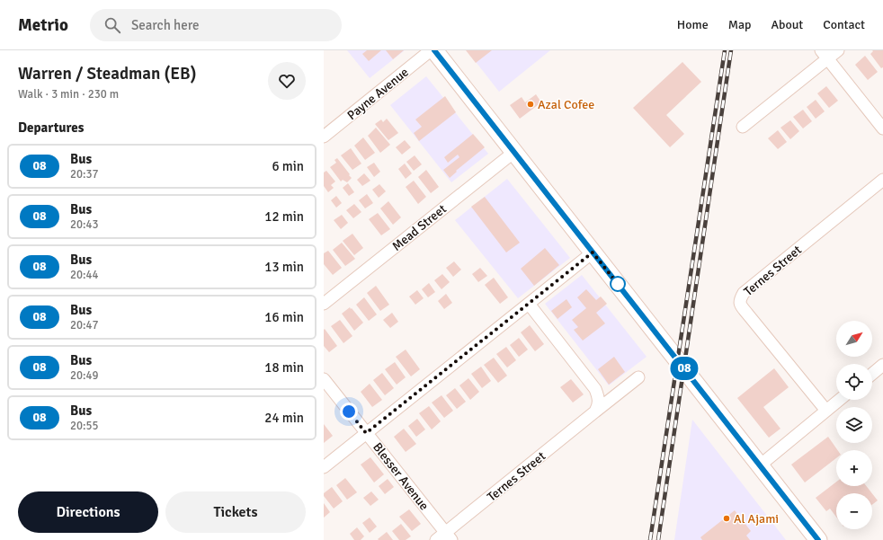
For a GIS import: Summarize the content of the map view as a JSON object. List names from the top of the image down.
{
  "streets": {
    "street": [
      "Payne Avenue",
      "Mead Street",
      "Ternes Street",
      "Blesser Avenue"
    ]
  },
  "crossings": [
    ["Ternes Street", "Blesser Avenue"]
  ],
  "places": ["Azal Cofee", "Al Ajami"],
  "lines": ["bus line 08"],
  "north": "top right",
  "page": {
    "header": "Metrio",
    "search": "Search here",
    "nav": [
      "Home",
      "Map",
      "About",
      "Contact"
    ],
    "heading": [
      ["Warren / Steadman (EB)", "Walk · 3 min · 230 m"],
      "Departures"
    ],
    "on_map": "08",
    "list": [
      {
        "mark": "08",
        "name": "Bus",
        "note": "20:37",
        "value": "6 min"
      },
      {
        "mark": "08",
        "name": "Bus",
        "note": "20:43",
        "value": "12 min"
      },
      {
        "mark": "08",
        "name": "Bus",
        "note": "20:44",
        "value": "13 min"
      },
      {
        "mark": "08",
        "name": "Bus",
        "note": "20:47",
        "value": "16 min"
      },
      {
        "mark": "08",
        "name": "Bus",
        "note": "20:49",
        "value": "18 min"
      },
      {
        "mark": "08",
        "name": "Bus",
        "note": "20:55",
        "value": "24 min"
      }
    ],
    "map_buttons": ["+", "−"],
    "buttons": ["Directions", "Tickets"]
  }
}
